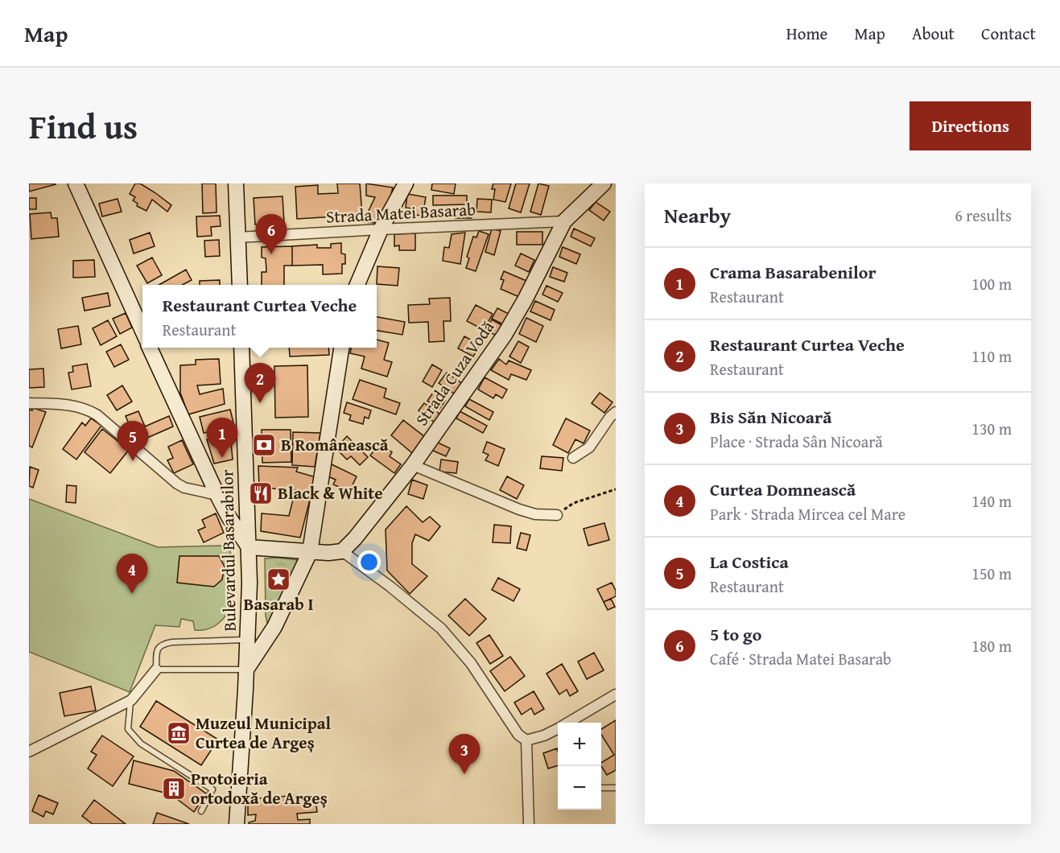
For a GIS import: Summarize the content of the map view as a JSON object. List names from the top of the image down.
{
  "streets": {
    "street": ["Strada Matei Basarab", "Strada Cuza Vodă", "Bulevardul Basarabilor"]
  },
  "crossings": [
    ["Strada Matei Basarab", "Strada Cuza Vodă"]
  ],
  "places": {
    "bank": ["B Românească"],
    "restaurant": ["Black & White"],
    "place": ["Basarab I"],
    "museum": ["Muzeul Municipal Curtea de Argeș"],
    "building": ["Protoieria ortodoxă de Argeș"]
  },
  "page": {
    "header": "Map",
    "nav": [
      "Home",
      "Map",
      "About",
      "Contact"
    ],
    "title": "Find us",
    "buttons": "Directions",
    "heading": ["Nearby", "6 results"],
    "pins": [
      "6",
      "2",
      "1",
      "5",
      "4",
      "3"
    ],
    "list": [
      {
        "mark": "1",
        "name": "Crama Basarabenilor",
        "note": "Restaurant",
        "value": "100 m"
      },
      {
        "mark": "2",
        "name": "Restaurant Curtea Veche",
        "note": "Restaurant",
        "value": "110 m"
      },
      {
        "mark": "3",
        "name": "Bis Săn Nicoară",
        "note": "Place · Strada Sân Nicoară",
        "value": "130 m"
      },
      {
        "mark": "4",
        "name": "Curtea Domnească",
        "note": "Park · Strada Mircea cel Mare",
        "value": "140 m"
      },
      {
        "mark": "5",
        "name": "La Costica",
        "note": "Restaurant",
        "value": "150 m"
      },
      {
        "mark": "6",
        "name": "5 to go",
        "note": "Café · Strada Matei Basarab",
        "value": "180 m"
      }
    ],
    "popup": ["Restaurant Curtea Veche", "Restaurant"],
    "map_buttons": ["+", "−"]
  }
}
